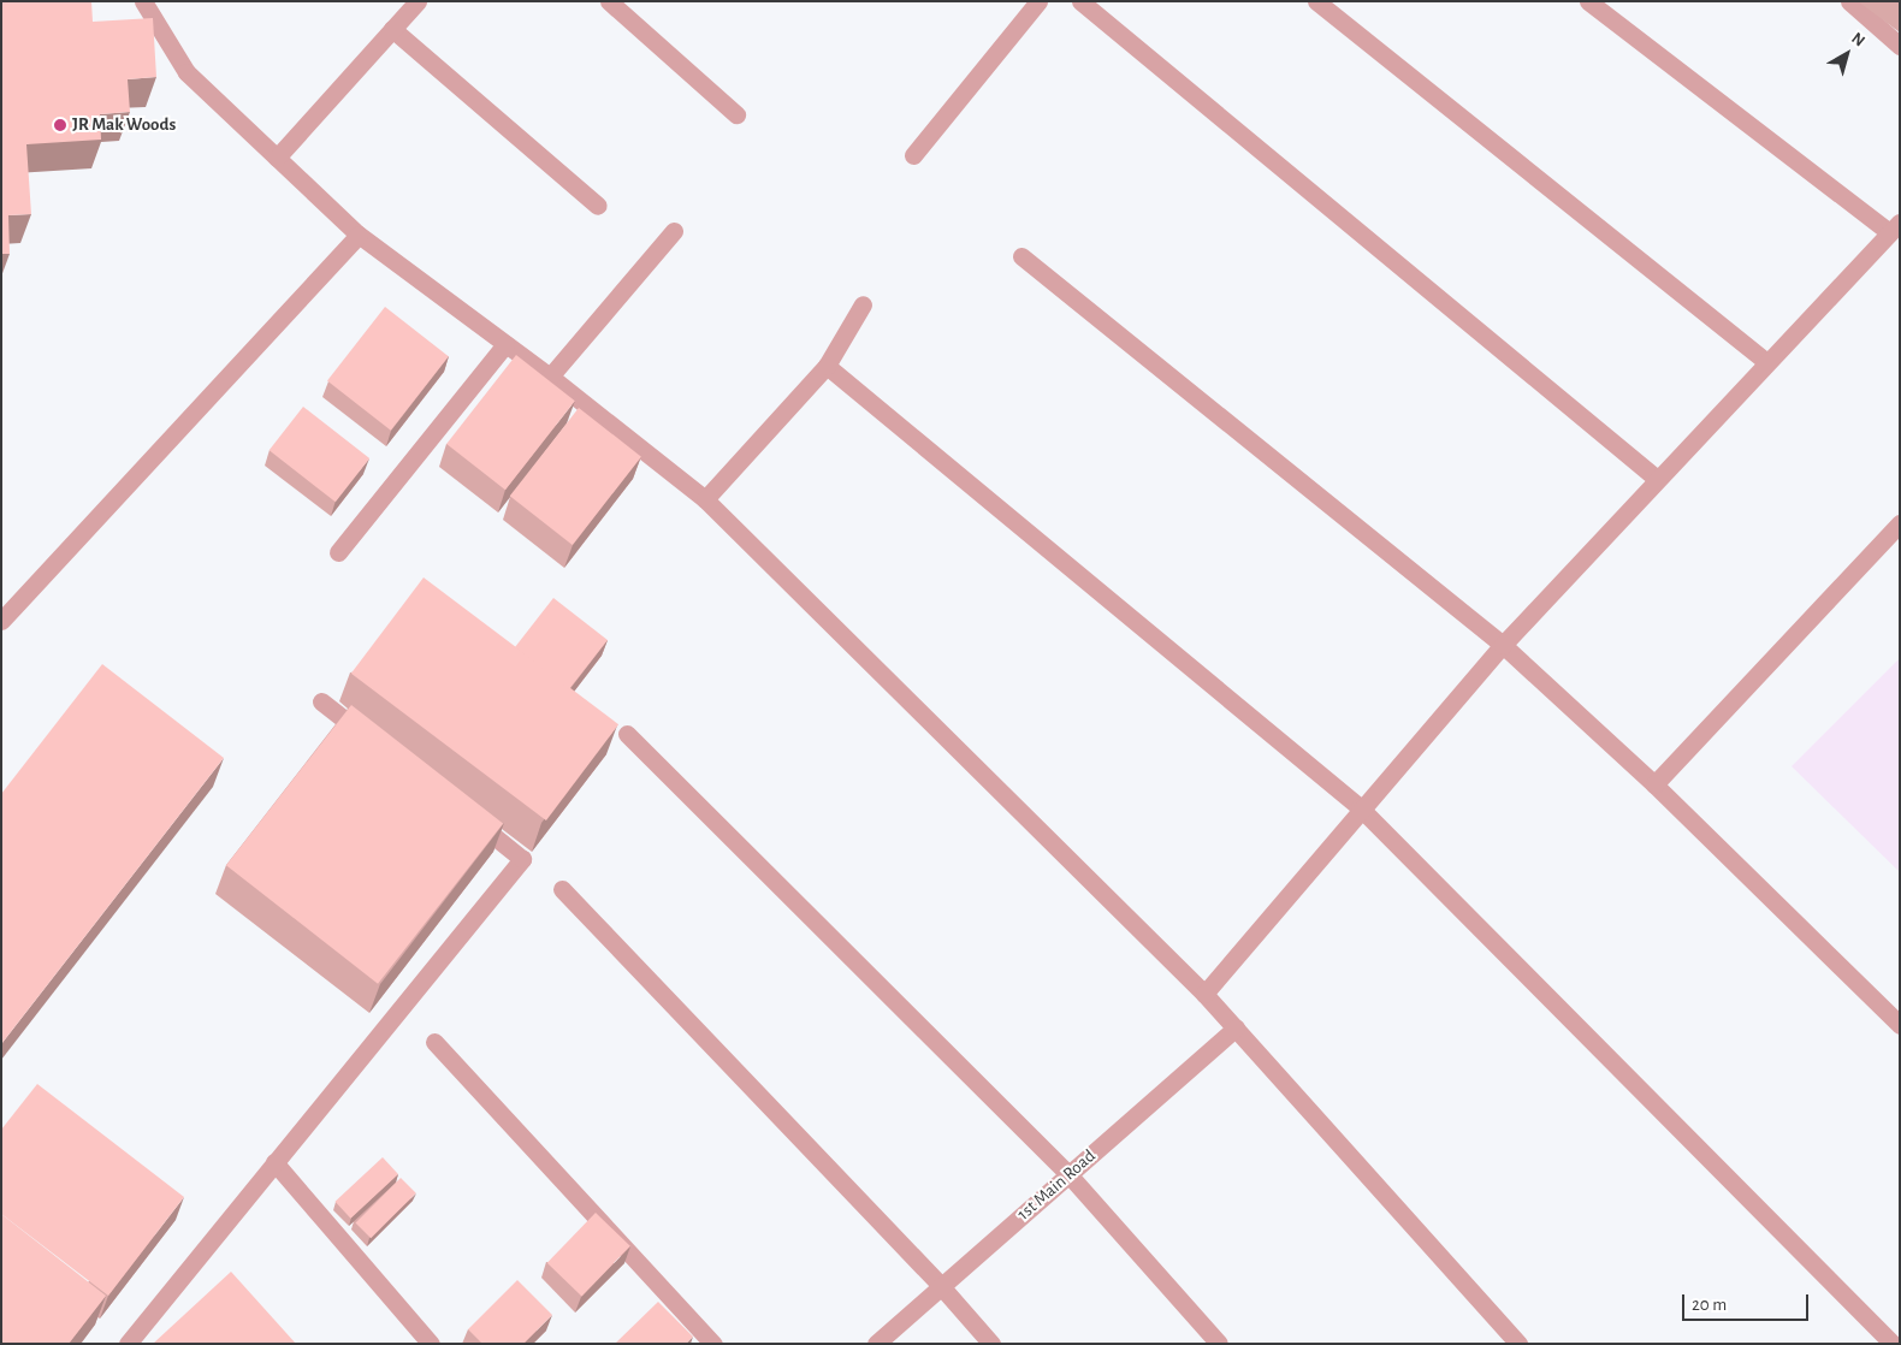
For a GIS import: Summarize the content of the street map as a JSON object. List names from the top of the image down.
{
  "streets": {
    "street": ["1st Main Road"]
  },
  "places": ["JR Mak Woods"],
  "scale_bar": "20 m",
  "north": "top right"
}
